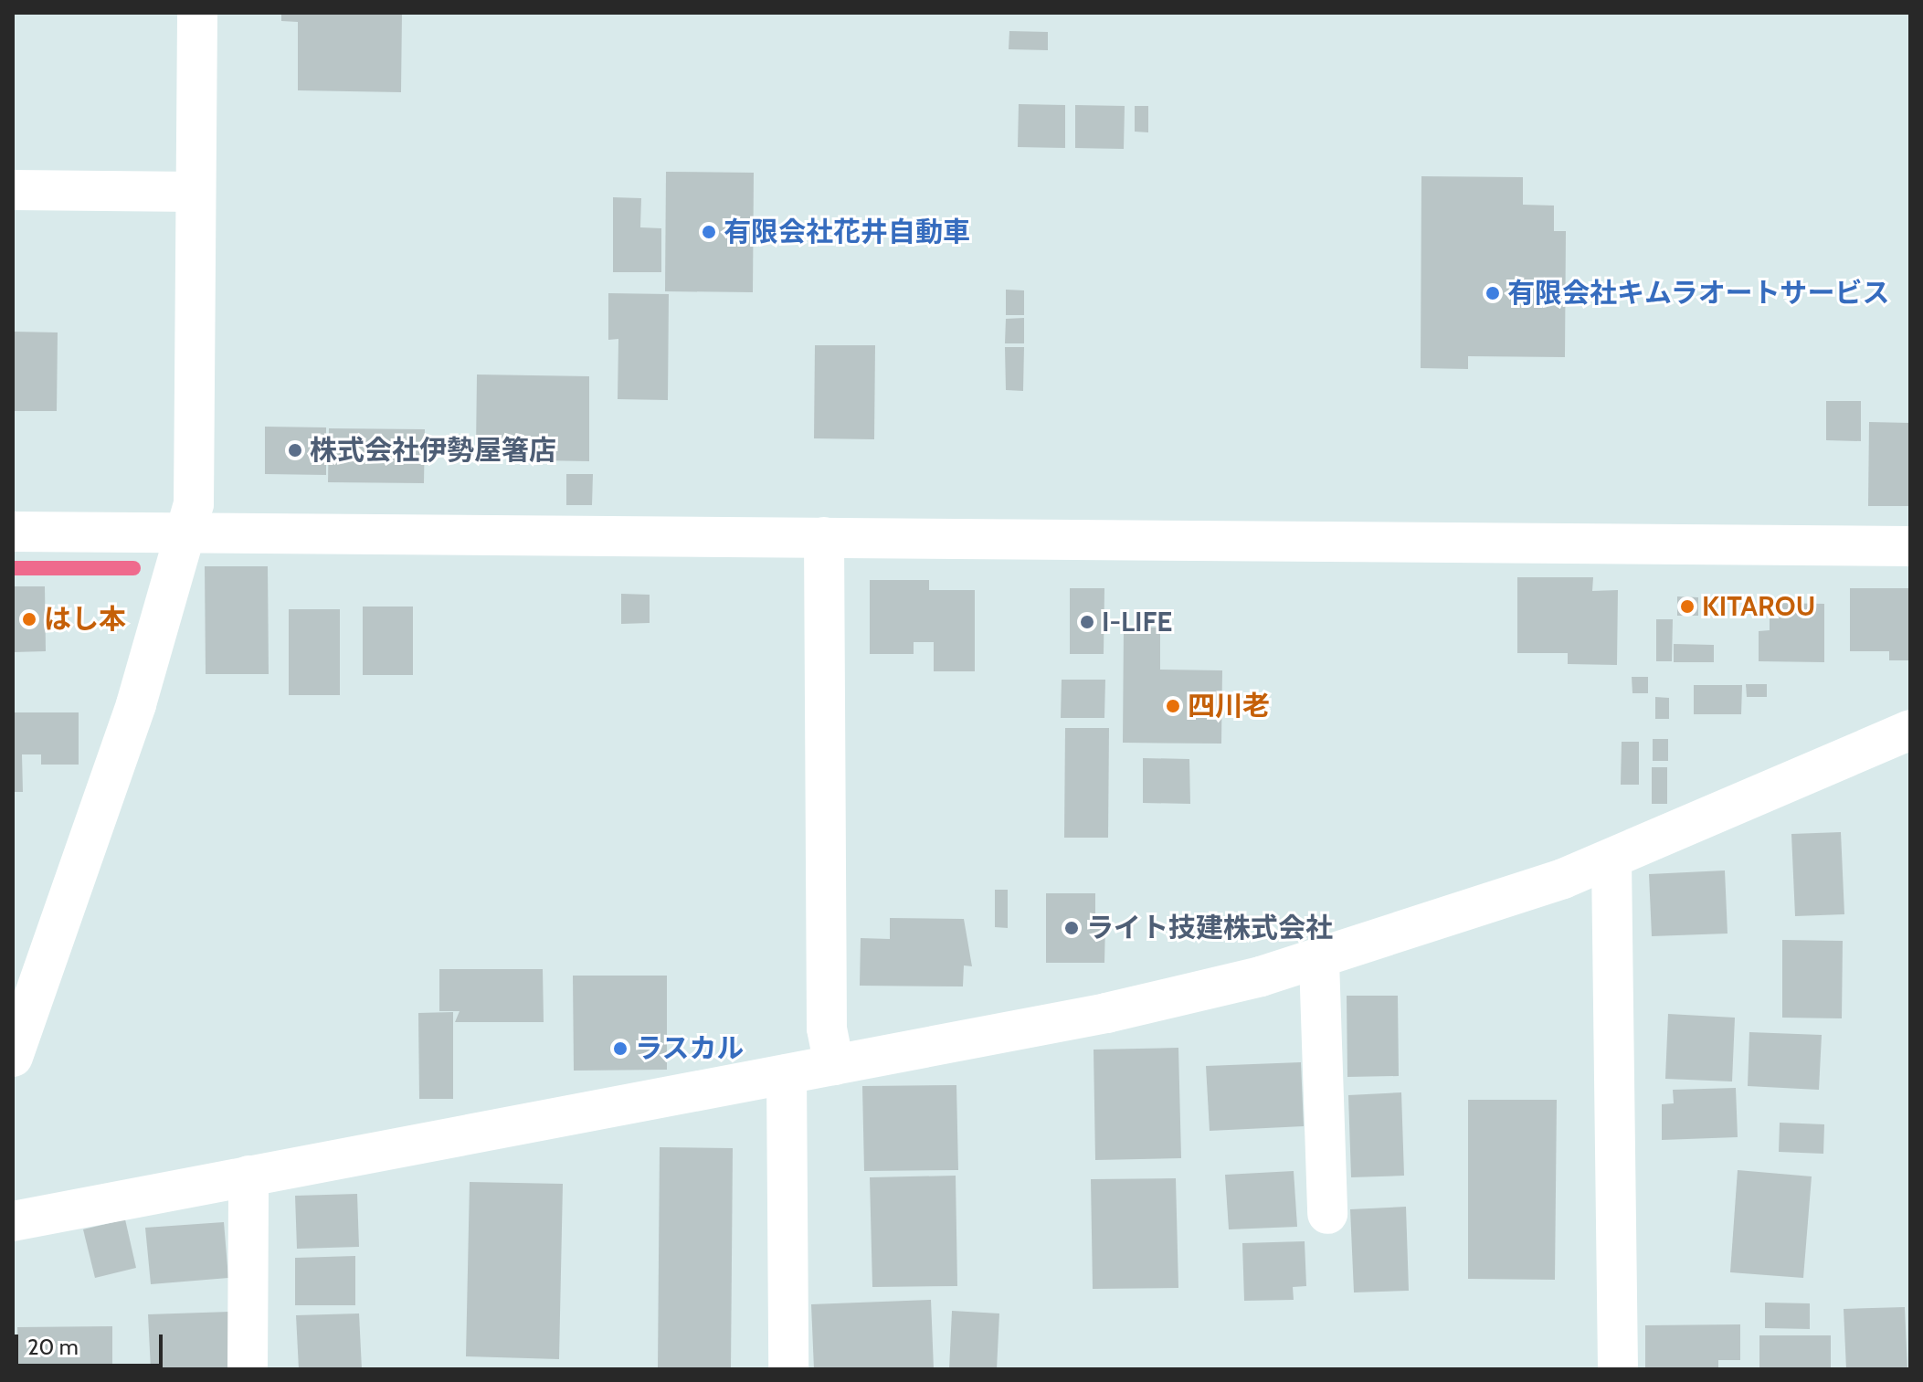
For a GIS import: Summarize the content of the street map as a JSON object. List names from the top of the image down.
{
  "places": [
    "有限会社花井自動車",
    "有限会社キムラオートサービス",
    "株式会社伊勢屋箸店",
    "KITAROU",
    "はし本",
    "I-LIFE",
    "四川老",
    "ライト技建株式会社",
    "ラスカル"
  ],
  "scale_bar": "20 m"
}
